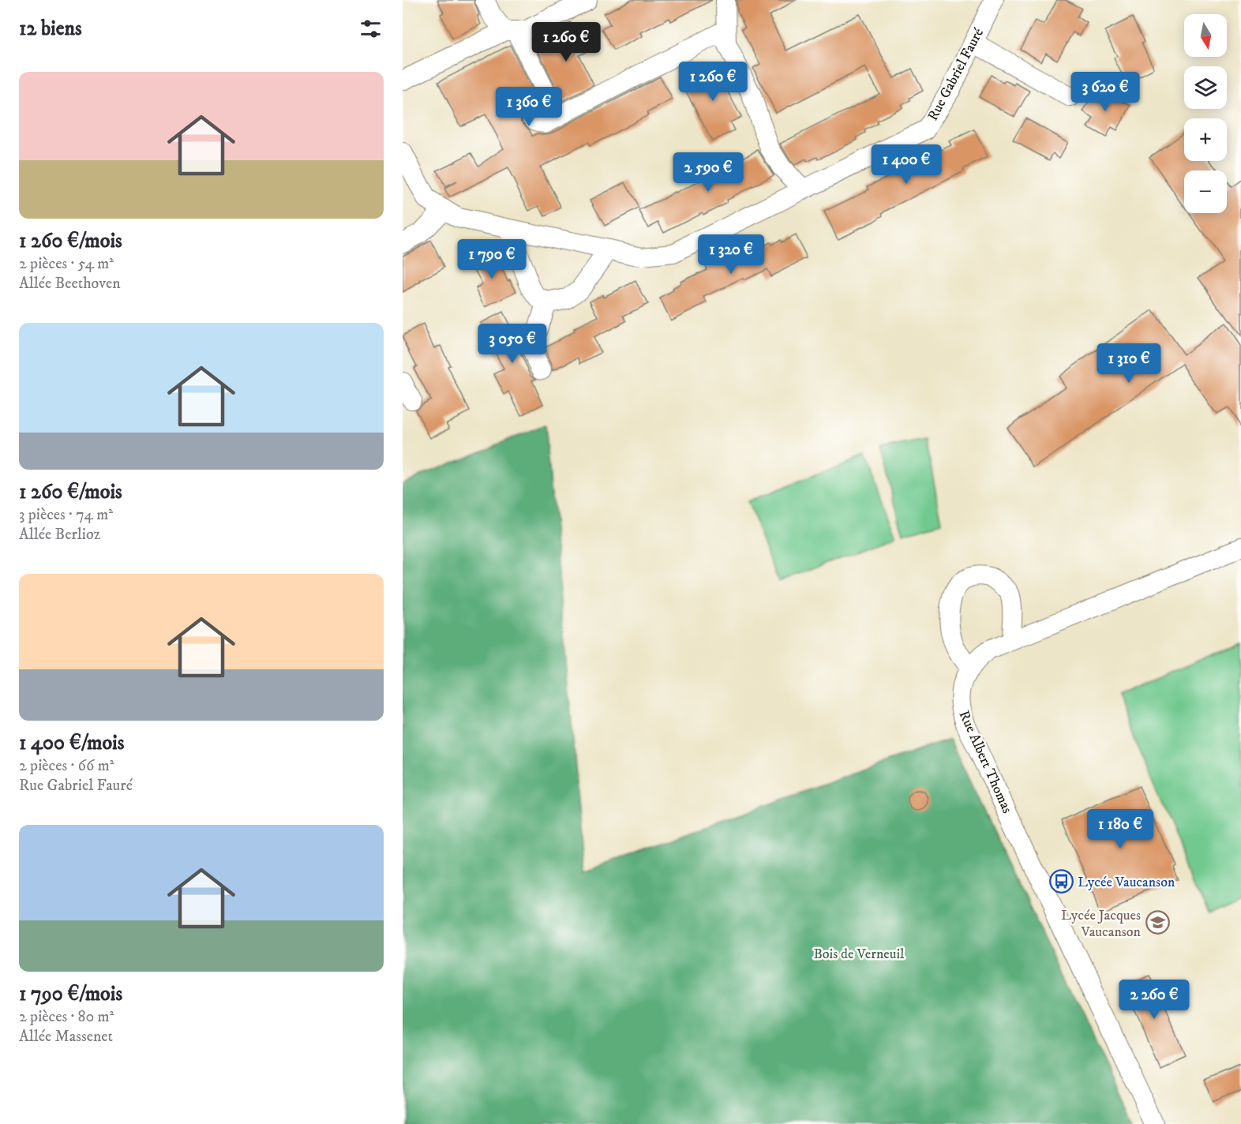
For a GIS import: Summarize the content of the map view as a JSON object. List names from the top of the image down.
{
  "streets": {
    "street": ["Rue Gabriel Fauré", "Rue Albert Thomas"]
  },
  "parks": ["Bois de Verneuil"],
  "places": {
    "bus stop": ["Lycée Vaucanson"],
    "school or university": ["Lycée Jacques Vaucanson"]
  },
  "north": "bottom",
  "page": {
    "heading": "12 biens",
    "map_buttons": ["+", "−"],
    "price": [
      "1 260 €",
      "1 260 €",
      "3 620 €",
      "1 360 €",
      "1 400 €",
      "2 590 €",
      "1 320 €",
      "1 790 €",
      "3 050 €",
      "1 310 €",
      "1 180 €",
      "2 260 €"
    ],
    "list": [
      {
        "name": "1 260 €/mois",
        "note": "2 pièces · 54 m² · Allée Beethoven"
      },
      {
        "name": "1 260 €/mois",
        "note": "3 pièces · 74 m² · Allée Berlioz"
      },
      {
        "name": "1 400 €/mois",
        "note": "2 pièces · 66 m² · Rue Gabriel Fauré"
      },
      {
        "name": "1 790 €/mois",
        "note": "2 pièces · 80 m² · Allée Massenet"
      }
    ]
  }
}
